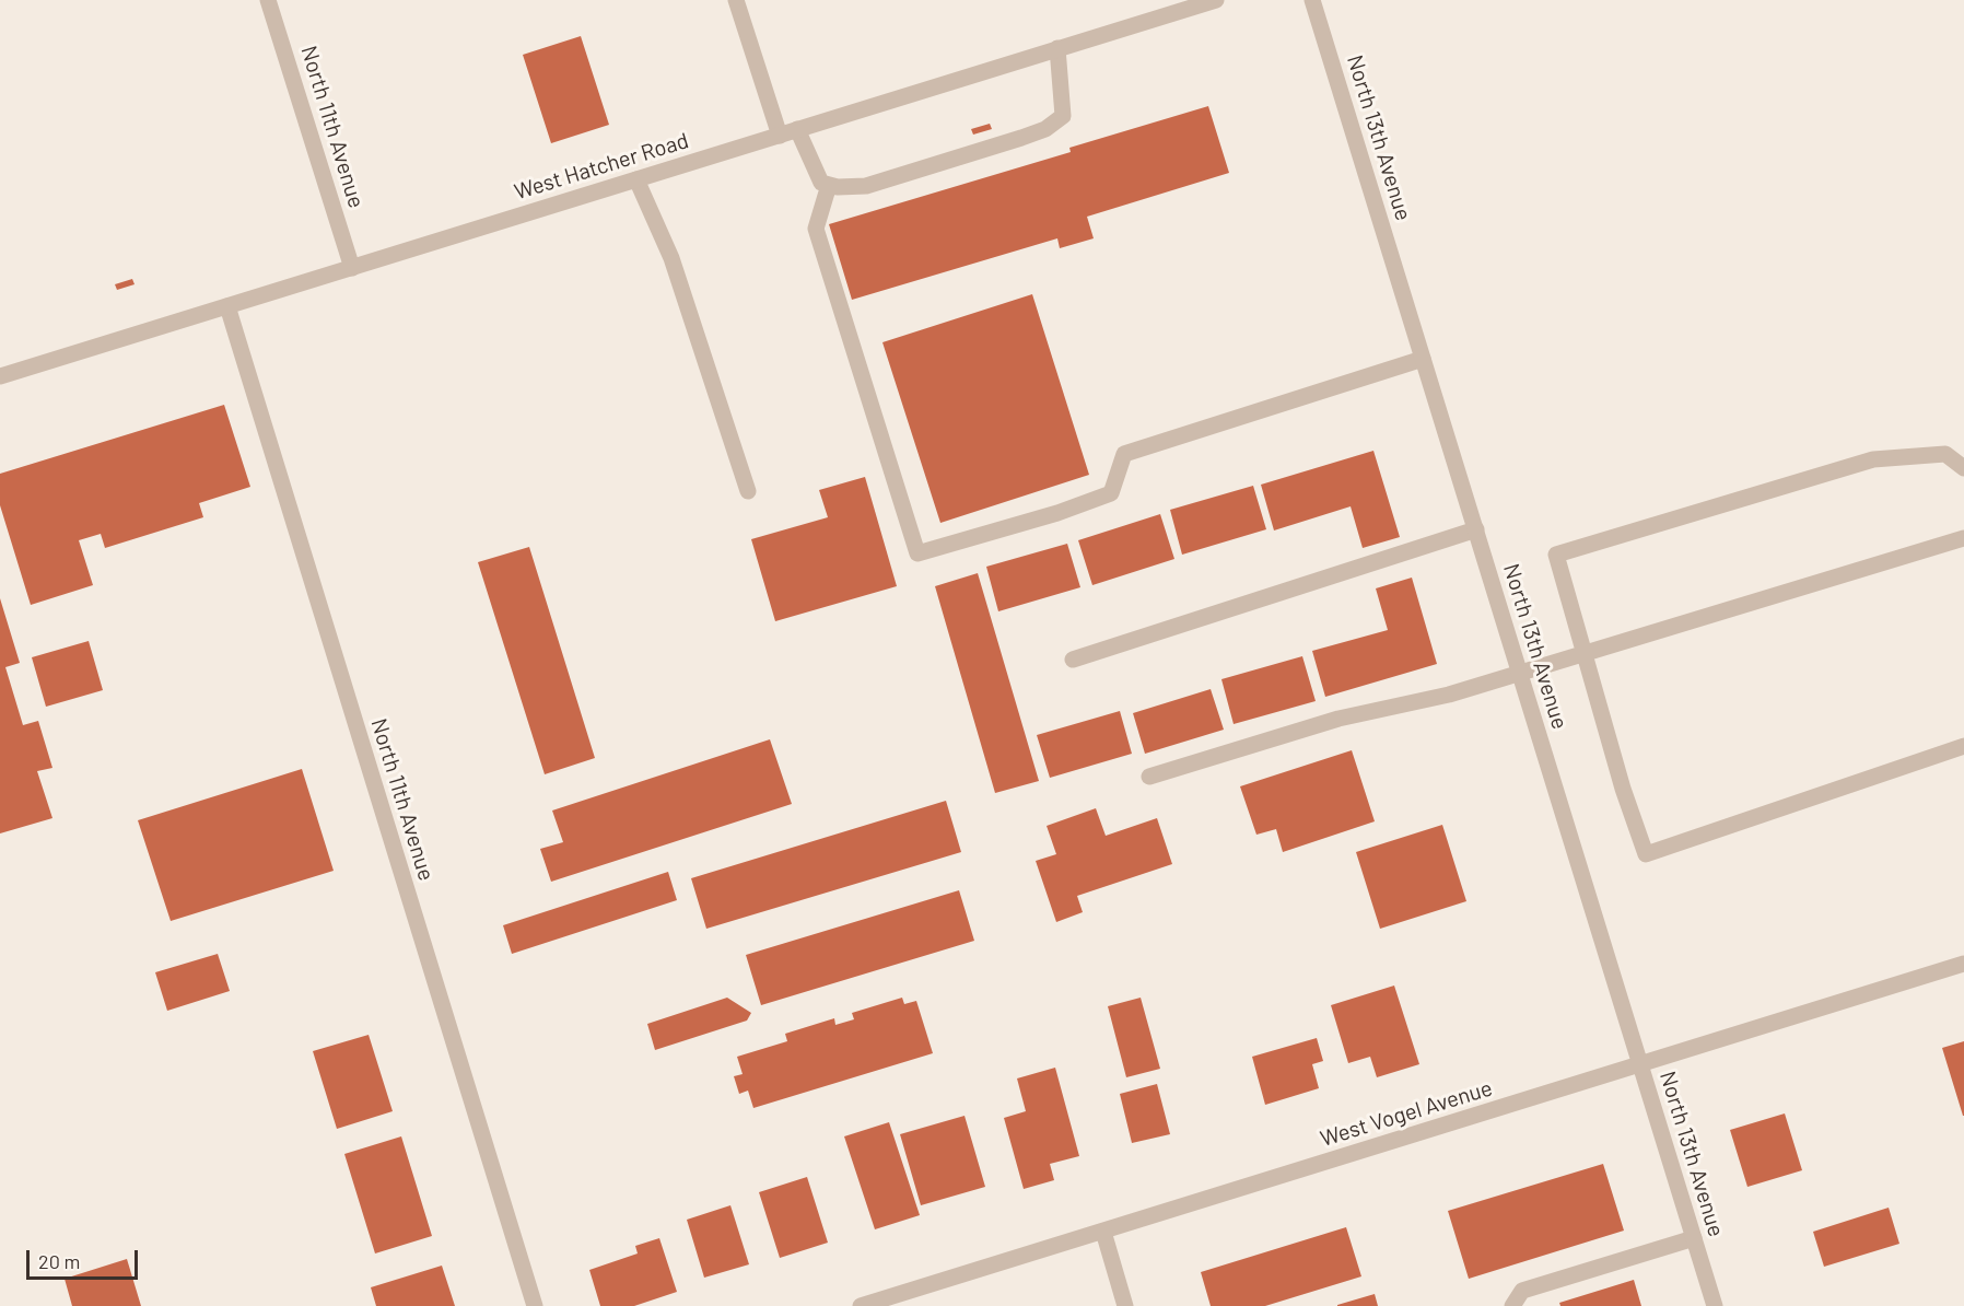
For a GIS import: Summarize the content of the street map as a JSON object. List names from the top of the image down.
{
  "streets": {
    "street": [
      "North 11th Avenue",
      "North 13th Avenue",
      "West Hatcher Road",
      "West Vogel Avenue"
    ]
  },
  "crossings": [
    ["North 11th Avenue", "West Hatcher Road"],
    ["North 13th Avenue", "West Vogel Avenue"]
  ],
  "scale_bar": "20 m"
}
